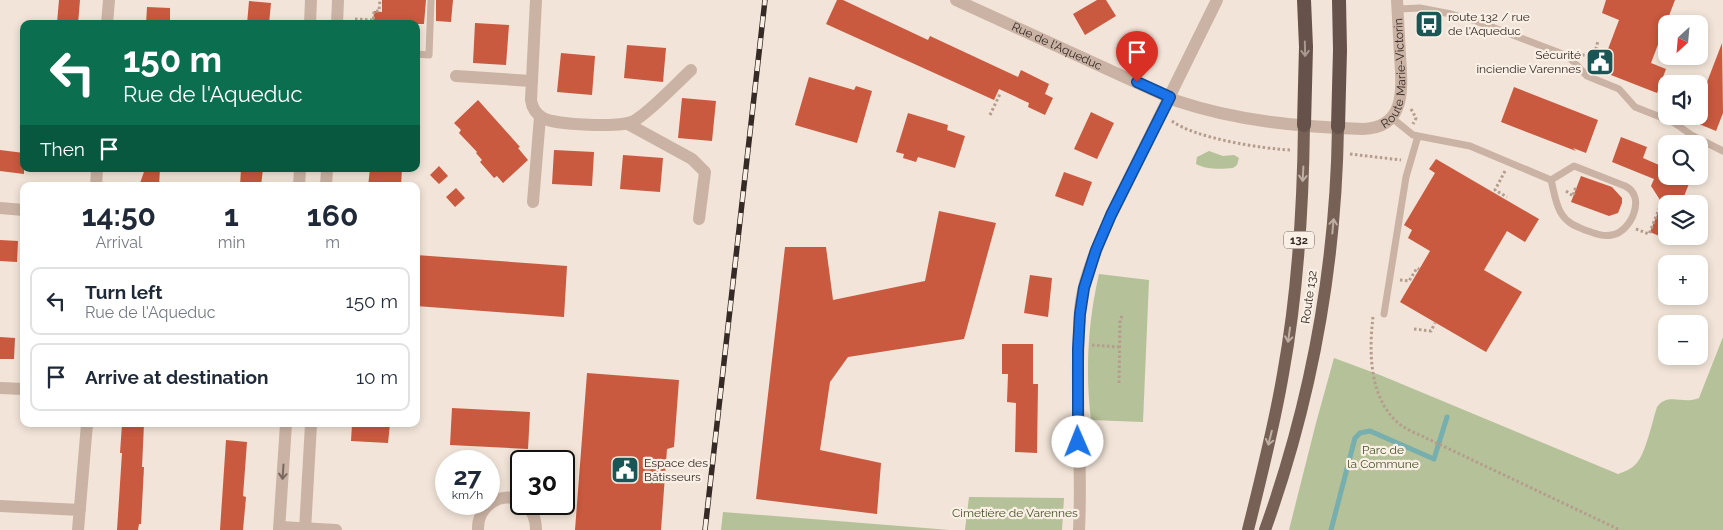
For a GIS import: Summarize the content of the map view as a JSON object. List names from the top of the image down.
{
  "streets": {
    "highway": ["132", "Route 132"],
    "street": ["Rue de l'Aqueduc", "Route Marie-Victorin"]
  },
  "crossings": [
    ["Rue de l'Aqueduc", "Route Marie-Victorin"],
    ["Rue de l'Aqueduc", "Route 132"],
    ["Route Marie-Victorin", "Route 132"]
  ],
  "parks": ["Parc de la Commune", "Cimetière de Varennes"],
  "places": {
    "bus stop": ["route 132 / rue de l'Aqueduc"],
    "public building": ["Sécurité inciendie Varennes", "Espace des Bâtisseurs"]
  },
  "north": "bottom left",
  "page": {
    "map_buttons": ["+", "−"],
    "turn": ["150 m", "Rue de l'Aqueduc"],
    "then": "Then",
    "eta": [
      "14:50",
      "Arrival",
      "1",
      "min",
      "160",
      "m"
    ],
    "list": [
      {
        "name": "Turn left",
        "note": "Rue de l'Aqueduc",
        "value": "150 m"
      },
      {
        "name": "Arrive at destination",
        "value": "10 m"
      }
    ],
    "speed": "27 km/h",
    "limit": "30"
  }
}
